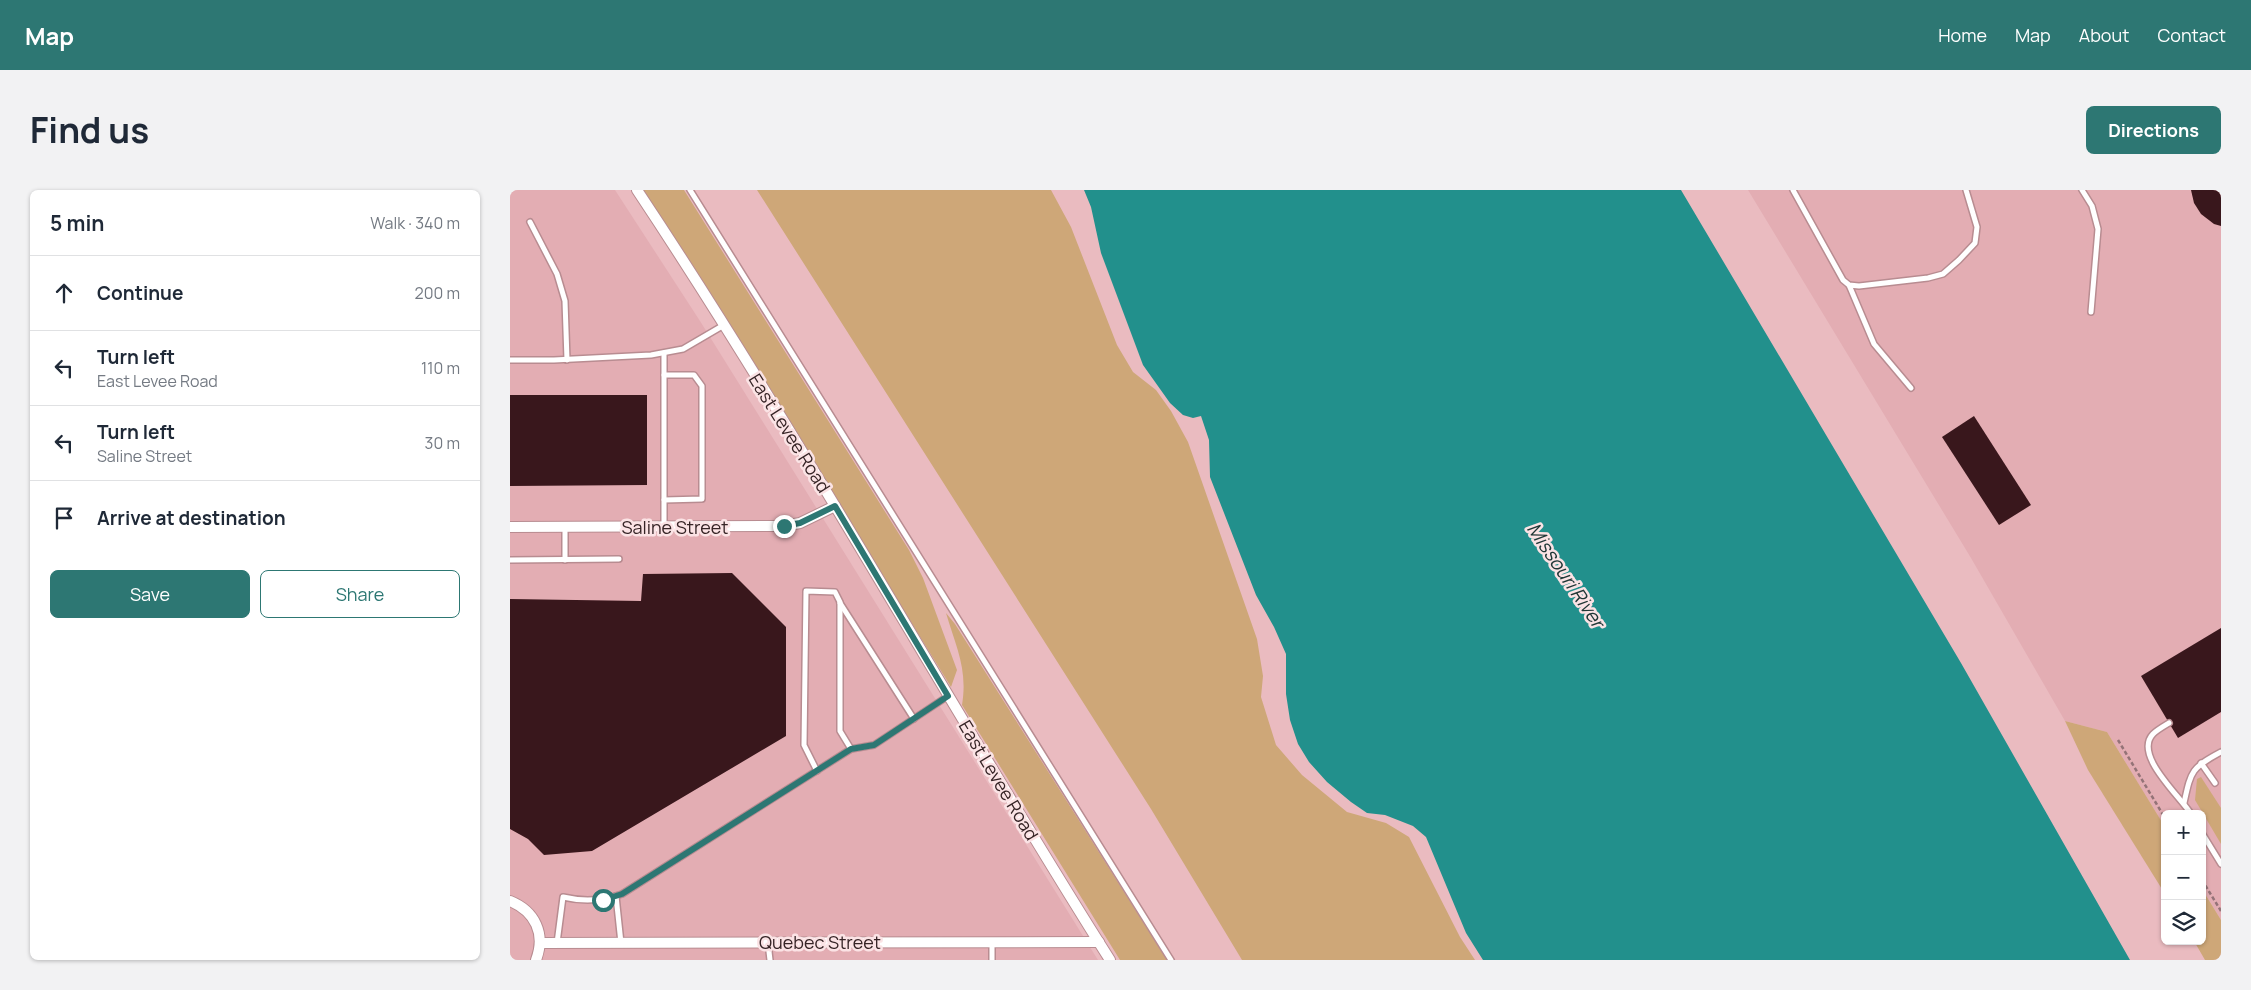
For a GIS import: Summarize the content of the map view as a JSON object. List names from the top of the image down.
{
  "streets": {
    "street": ["East Levee Road", "Saline Street", "Quebec Street"]
  },
  "crossings": [
    ["East Levee Road", "Saline Street"],
    ["East Levee Road", "Quebec Street"]
  ],
  "water": ["Missouri River"],
  "page": {
    "header": "Map",
    "nav": [
      "Home",
      "Map",
      "About",
      "Contact"
    ],
    "title": "Find us",
    "buttons": [
      "Directions",
      ["Save", "Share"]
    ],
    "heading": ["5 min", "Walk · 340 m"],
    "list": [
      ["Continue", "200 m"],
      ["Turn left", "East Levee Road", "110 m"],
      ["Turn left", "Saline Street", "30 m"],
      "Arrive at destination"
    ],
    "map_buttons": ["+", "−"]
  }
}
